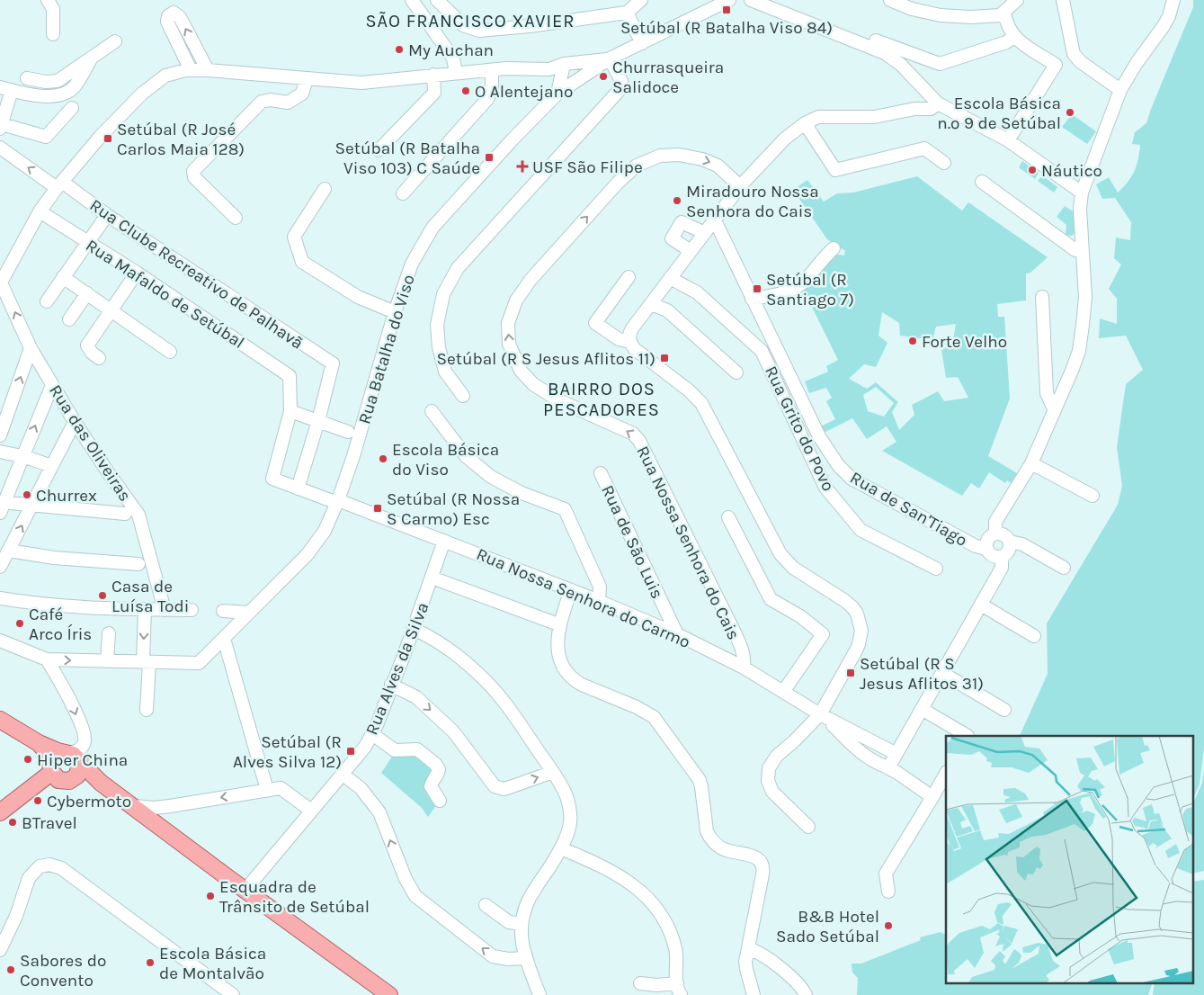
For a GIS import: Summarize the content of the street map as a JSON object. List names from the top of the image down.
{
  "streets": {
    "street": [
      "Rua Clube Recreativo de Palhavã",
      "Rua Mafaldo de Setúbal",
      "Rua Batalha do Viso",
      "Rua Grito do Povo",
      "Rua das Oliveiras",
      "Rua de San'Tiago",
      "Rua de São Luis",
      "Rua Nossa Senhora do Cais",
      "Rua Nossa Senhora do Carmo",
      "Rua Alves da Silva"
    ]
  },
  "crossings": [
    ["Rua Mafaldo de Setúbal", "Rua Nossa Senhora do Carmo"],
    ["Rua Batalha do Viso", "Rua Nossa Senhora do Carmo"],
    ["Rua de São Luis", "Rua Nossa Senhora do Carmo"],
    ["Rua Nossa Senhora do Cais", "Rua Nossa Senhora do Carmo"],
    ["Rua Nossa Senhora do Carmo", "Rua Alves da Silva"]
  ],
  "districts": ["SÃO FRANCISCO XAVIER", "BAIRRO DOS PESCADORES"],
  "places": {
    "transit": [
      "Setúbal (R Batalha Viso 84)",
      "Setúbal (R José Carlos Maia 128)",
      "Setúbal (R Batalha Viso 103) C Saúde",
      "Setúbal (R Santiago 7)",
      "Setúbal (R S Jesus Aflitos 11)",
      "Setúbal (R Nossa S Carmo) Esc",
      "Setúbal (R S Jesus Aflitos 31)",
      "Setúbal (R Alves Silva 12)"
    ],
    "other": [
      "My Auchan",
      "Churrasqueira Salidoce",
      "O Alentejano",
      "Escola Básica n.º 9 de Setúbal",
      "Náutico",
      "Miradouro Nossa Senhora do Cais",
      "Forte Velho",
      "Escola Básica do Viso",
      "Churrex",
      "Casa de Luísa Todi",
      "Café Arco Íris",
      "Hiper China",
      "Cybermoto",
      "BTravel",
      "Esquadra de Trânsito de Setúbal",
      "B&B Hotel Sado Setúbal",
      "Escola Básica de Montalvão",
      "Sabores do Convento"
    ],
    "health": ["USF São Filipe"]
  }
}
